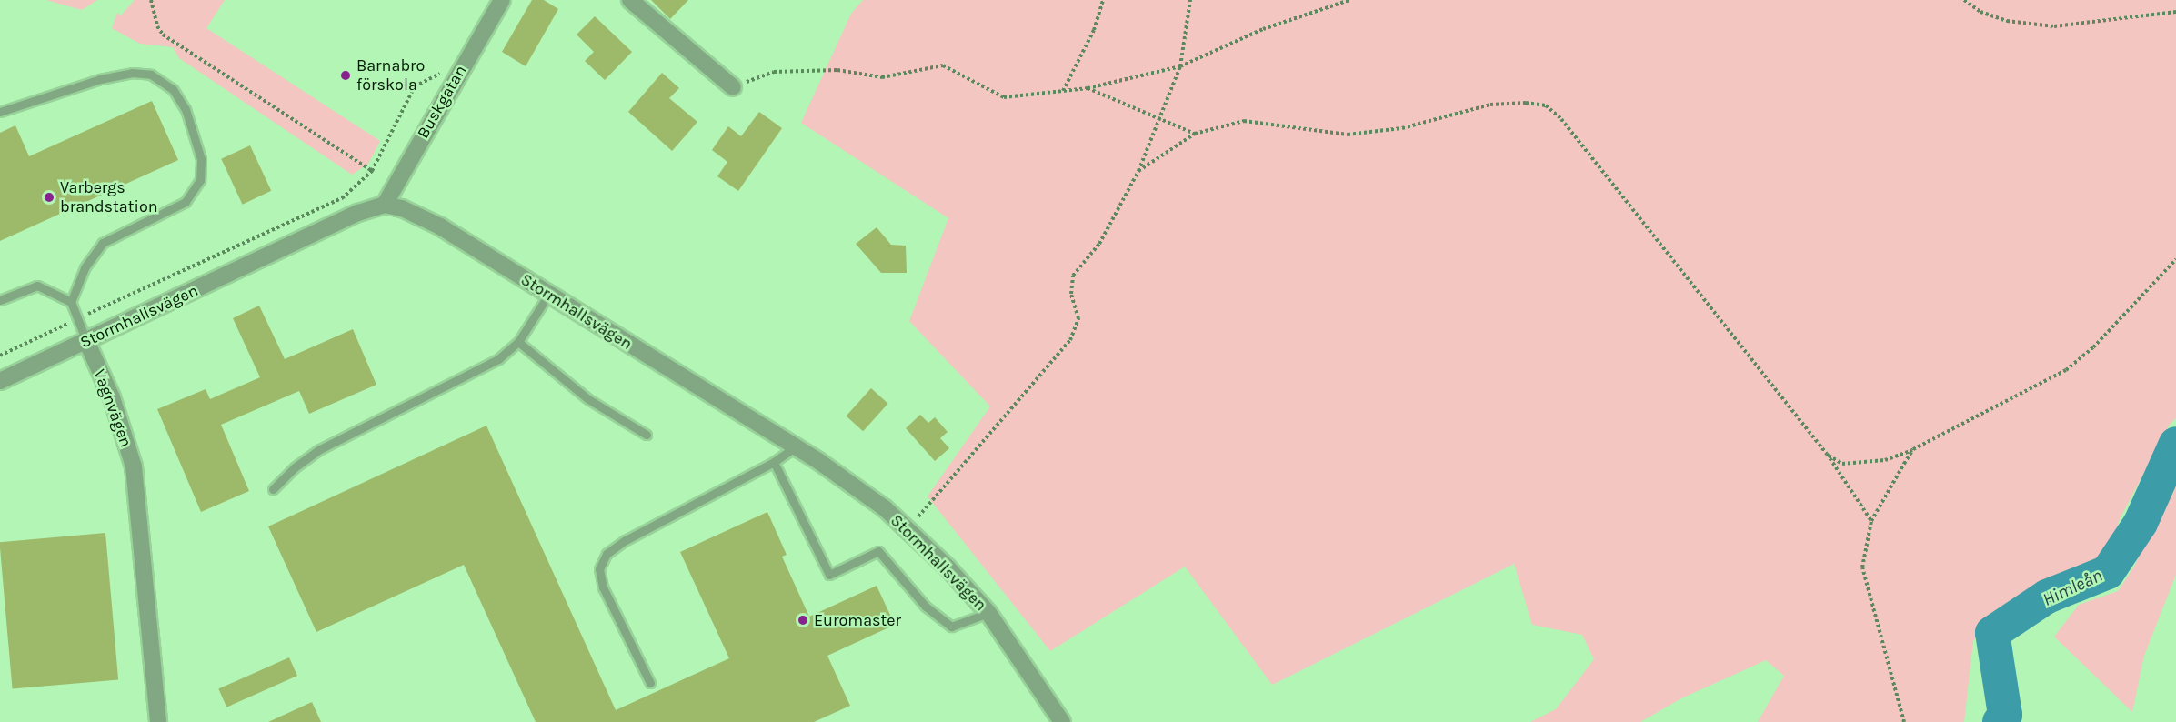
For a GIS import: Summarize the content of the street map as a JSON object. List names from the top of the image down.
{
  "streets": {
    "street": ["Buskgatan", "Stormhallsvägen", "Vagnvägen"]
  },
  "crossings": [
    ["Buskgatan", "Stormhallsvägen"],
    ["Stormhallsvägen", "Vagnvägen"]
  ],
  "water": ["Himleån"],
  "places": ["Barnabro förskola", "Varbergs brandstation", "Euromaster"]
}
